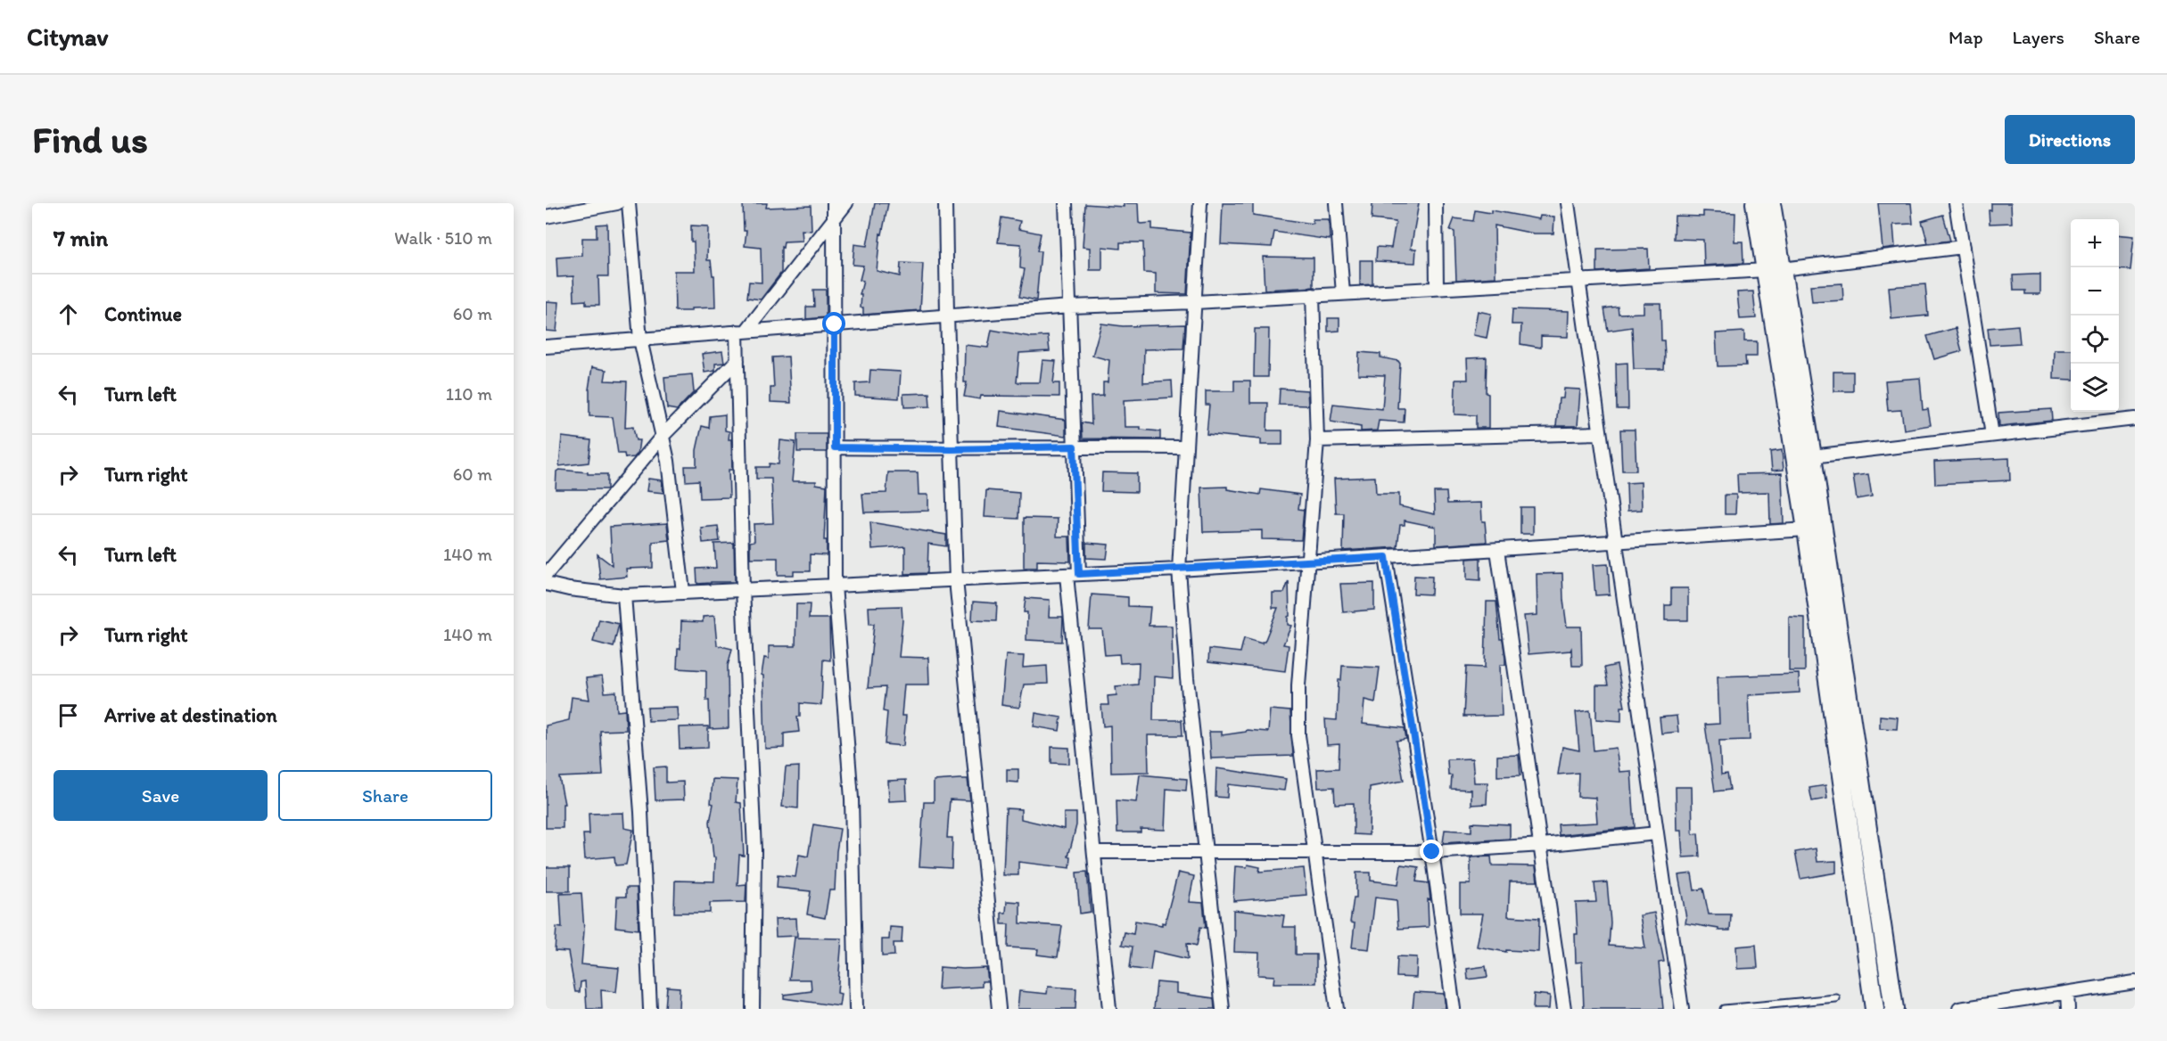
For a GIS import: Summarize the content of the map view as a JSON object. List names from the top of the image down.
{
  "page": {
    "header": "Citynav",
    "nav": ["Map", "Layers", "Share"],
    "buttons": [
      "Directions",
      ["Save", "Share"]
    ],
    "title": "Find us",
    "heading": ["7 min", "Walk · 510 m"],
    "map_buttons": ["+", "−"],
    "list": [
      ["Continue", "60 m"],
      ["Turn left", "110 m"],
      ["Turn right", "60 m"],
      ["Turn left", "140 m"],
      ["Turn right", "140 m"],
      "Arrive at destination"
    ]
  }
}
